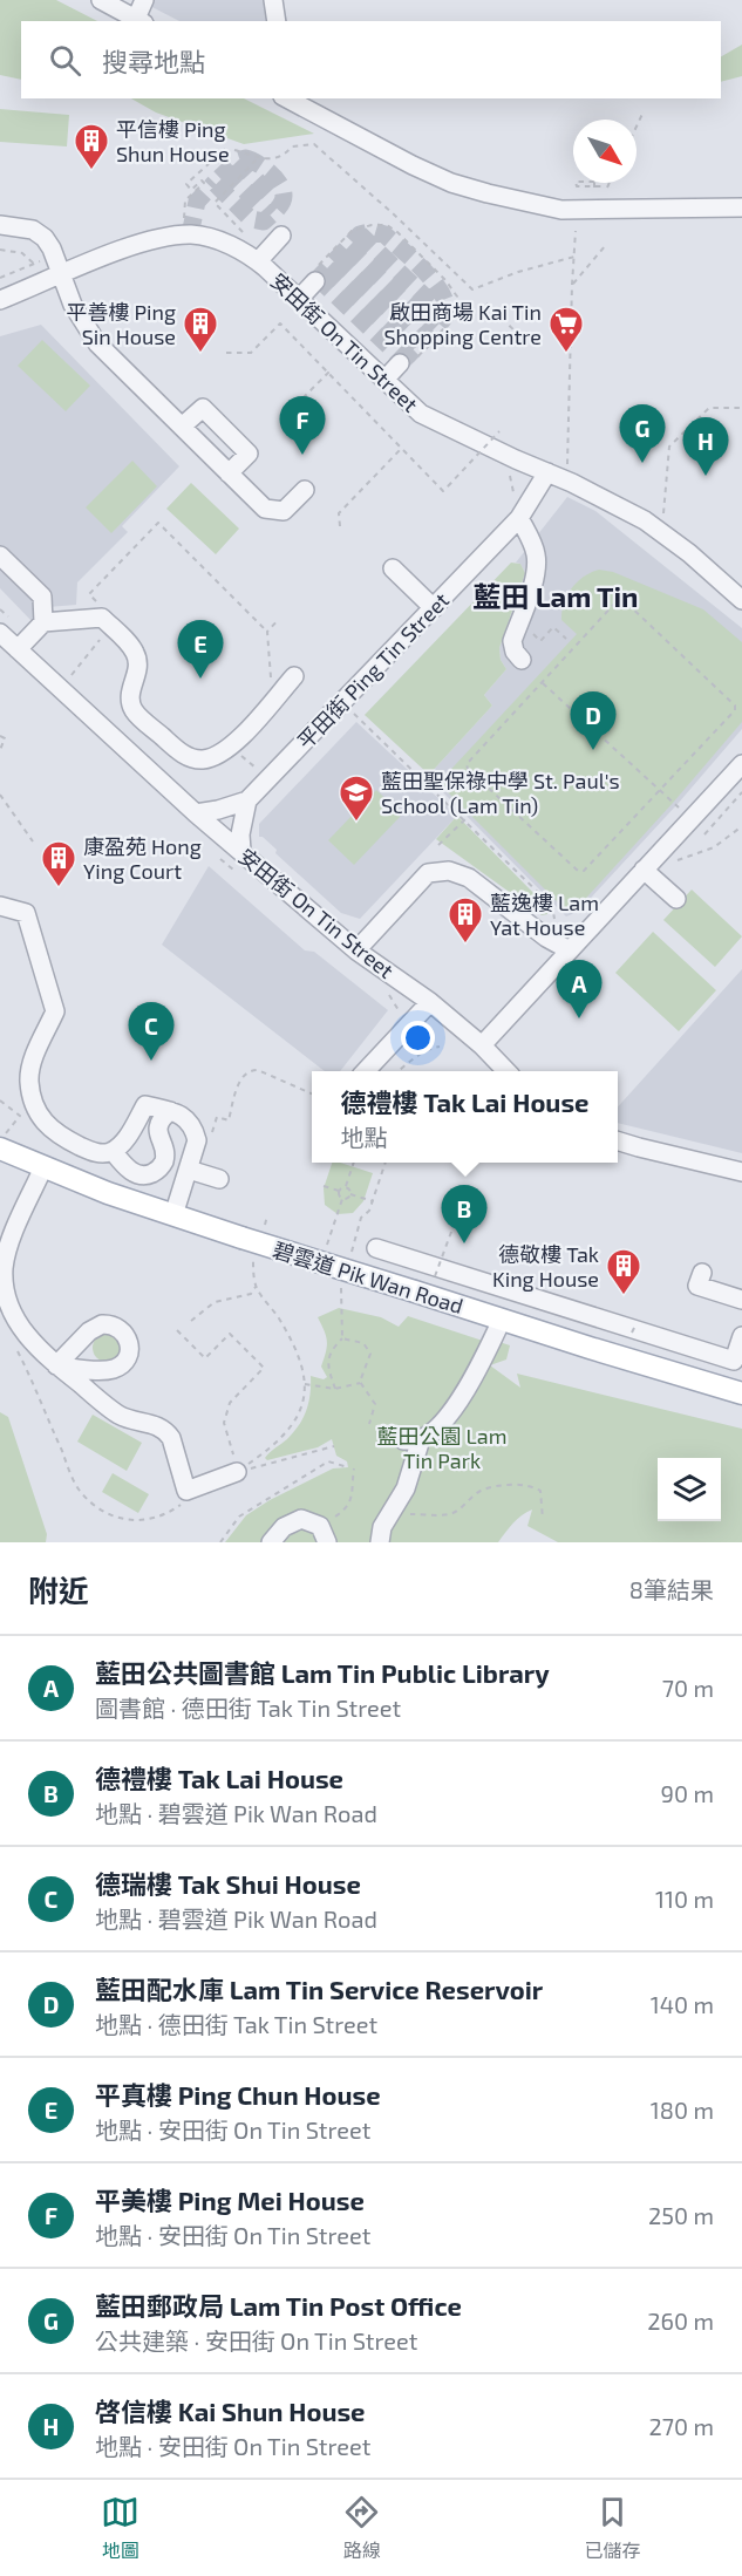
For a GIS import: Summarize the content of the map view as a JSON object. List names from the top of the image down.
{
  "streets": {
    "main road": ["碧雲道 Pik Wan Road"],
    "street": ["安田街 On Tin Street", "平田街 Ping Tin Street"]
  },
  "crossings": [
    ["安田街 On Tin Street", "平田街 Ping Tin Street"]
  ],
  "districts": ["藍田 Lam Tin"],
  "parks": ["藍田公園 Lam Tin Park"],
  "places": {
    "building": [
      "平信樓 Ping Shun House",
      "平善樓 Ping Sin House",
      "康盈苑 Hong Ying Court",
      "藍逸樓 Lam Yat House",
      "德敬樓 Tak King House"
    ],
    "supermarket": ["啟田商場 Kai Tin Shopping Centre"],
    "school or university": ["藍田聖保祿中學 St. Paul's School (Lam Tin)"]
  },
  "north": "bottom right",
  "page": {
    "search": "搜尋地點",
    "pins": [
      "F",
      "G",
      "H",
      "E",
      "D",
      "A",
      "C",
      "B"
    ],
    "popup": ["德禮樓 Tak Lai House", "地點"],
    "heading": ["附近", "8筆結果"],
    "list": [
      {
        "mark": "A",
        "name": "藍田公共圖書館 Lam Tin Public Library",
        "note": "圖書館 · 德田街 Tak Tin Street",
        "value": "70 m"
      },
      {
        "mark": "B",
        "name": "德禮樓 Tak Lai House",
        "note": "地點 · 碧雲道 Pik Wan Road",
        "value": "90 m"
      },
      {
        "mark": "C",
        "name": "德瑞樓 Tak Shui House",
        "note": "地點 · 碧雲道 Pik Wan Road",
        "value": "110 m"
      },
      {
        "mark": "D",
        "name": "藍田配水庫 Lam Tin Service Reservoir",
        "note": "地點 · 德田街 Tak Tin Street",
        "value": "140 m"
      },
      {
        "mark": "E",
        "name": "平真樓 Ping Chun House",
        "note": "地點 · 安田街 On Tin Street",
        "value": "180 m"
      },
      {
        "mark": "F",
        "name": "平美樓 Ping Mei House",
        "note": "地點 · 安田街 On Tin Street",
        "value": "250 m"
      },
      {
        "mark": "G",
        "name": "藍田郵政局 Lam Tin Post Office",
        "note": "公共建築 · 安田街 On Tin Street",
        "value": "260 m"
      },
      {
        "mark": "H",
        "name": "啓信樓 Kai Shun House",
        "note": "地點 · 安田街 On Tin Street",
        "value": "270 m"
      }
    ],
    "nav": ["地圖", "路線", "已儲存"]
  }
}
